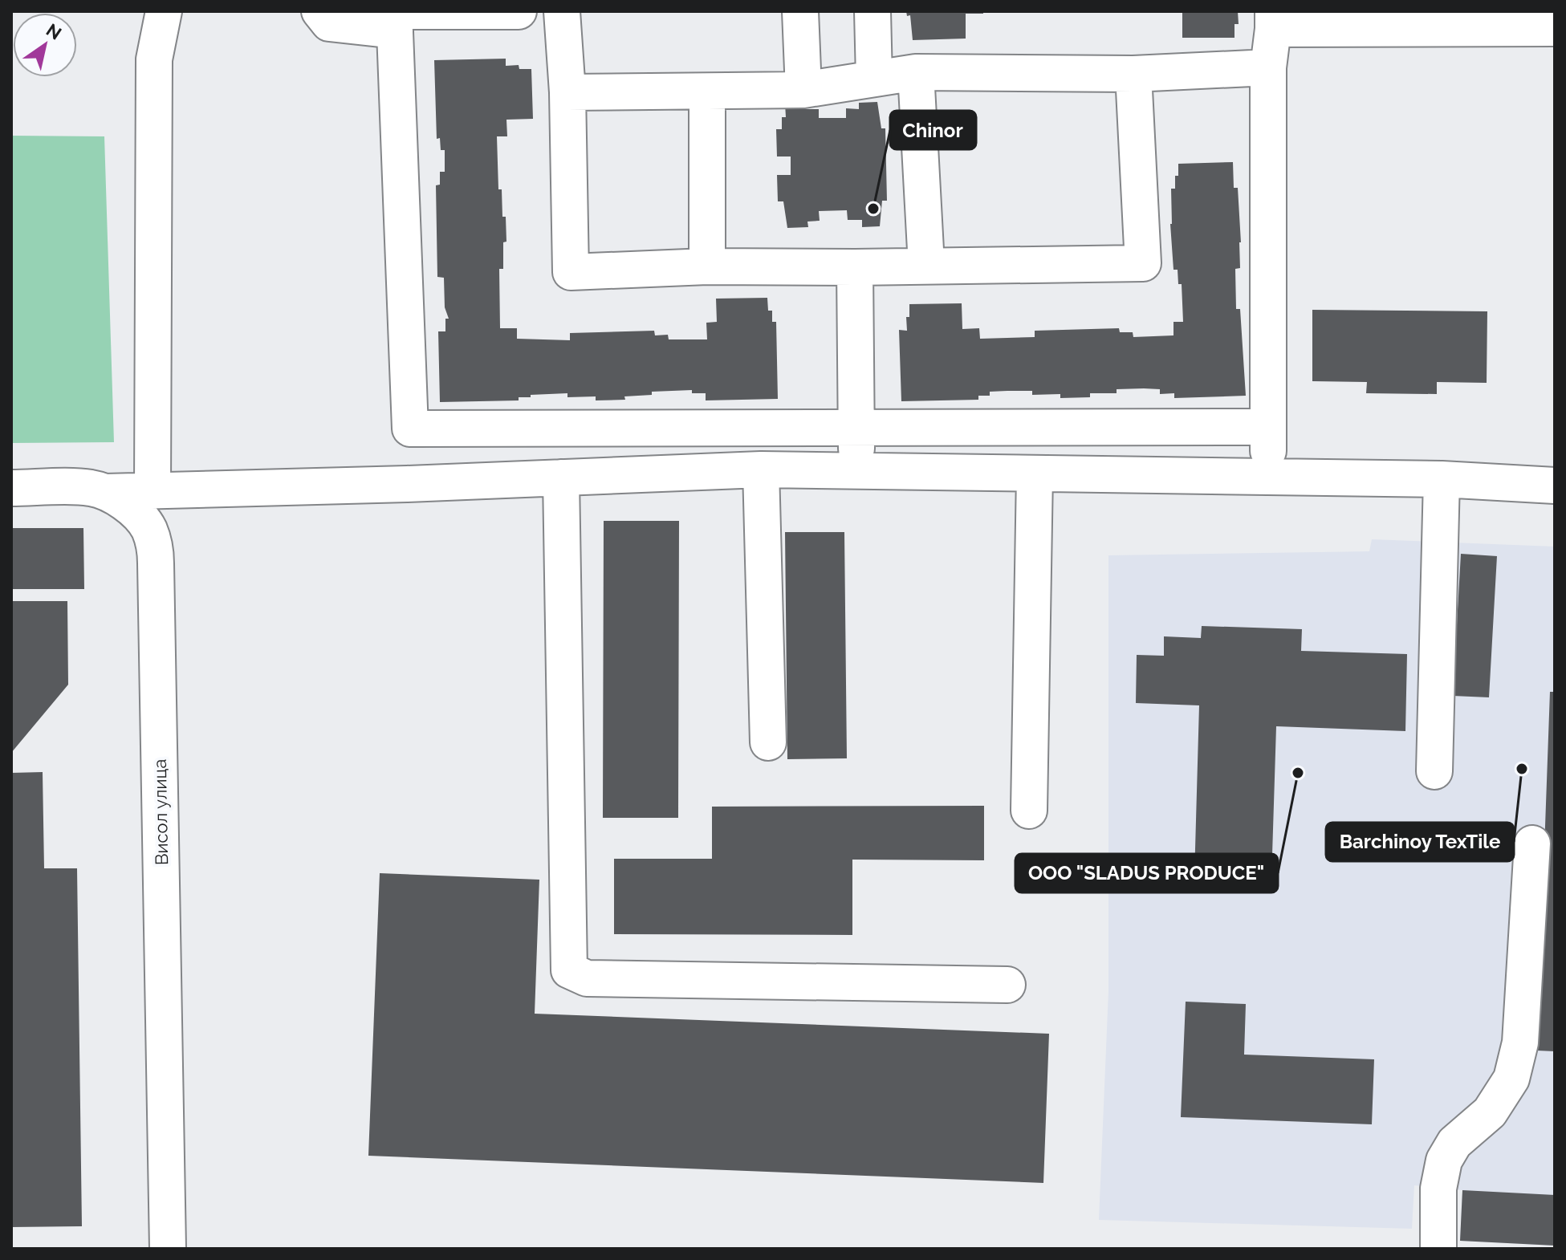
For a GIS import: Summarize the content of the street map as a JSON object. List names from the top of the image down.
{
  "streets": {
    "street": ["Висол улица"]
  },
  "places": ["Chinor", "Barchinoy TexTile", "OOO \"SLADUS PRODUCE\""],
  "north": "top right"
}
